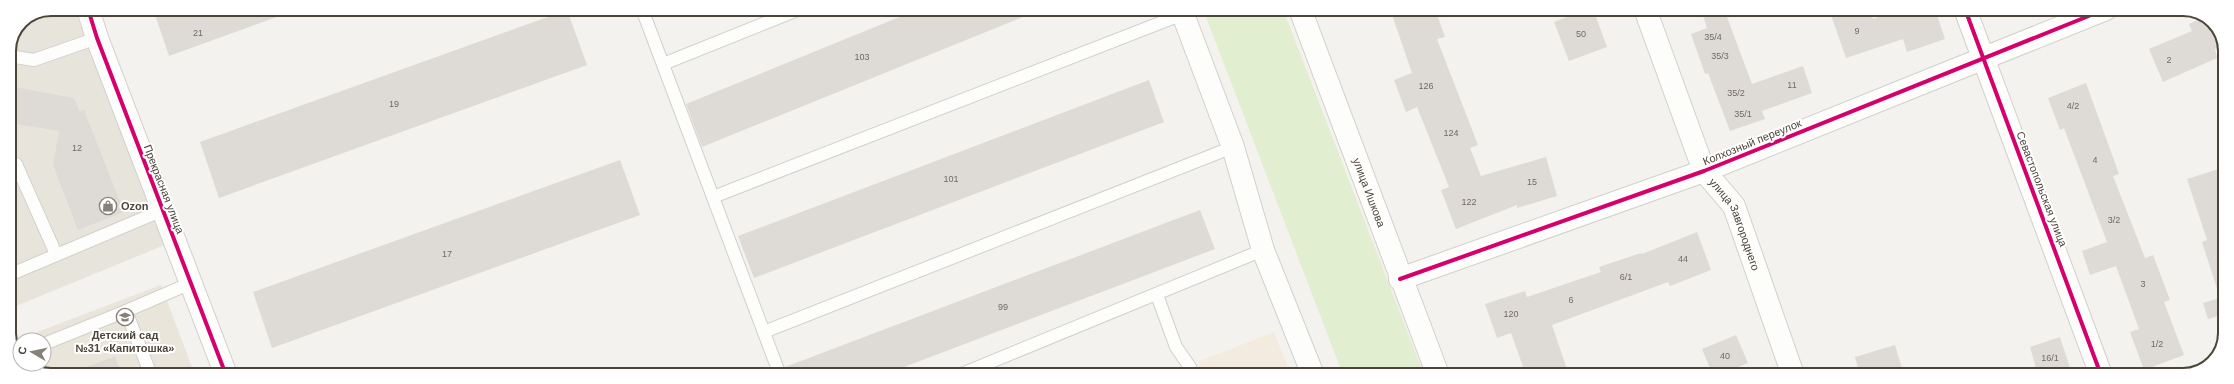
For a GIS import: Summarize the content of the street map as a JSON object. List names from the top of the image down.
{
  "streets": {
    "street": [
      "Колхозный переулок",
      "Прекрасная улица",
      "Севастопольская улица",
      "улица Ишкова",
      "улица Завгороднего"
    ]
  },
  "crossings": [
    ["Колхозный переулок", "Севастопольская улица"],
    ["Колхозный переулок", "улица Ишкова"],
    ["Колхозный переулок", "улица Завгороднего"]
  ],
  "places": {
    "shop": ["Ozon"],
    "school or university": ["Детский сад №31 «Капитошка»"]
  },
  "house_numbers": [
    "9",
    "21",
    "50",
    "35/4",
    "35/3",
    "103",
    "2",
    "11",
    "126",
    "35/2",
    "19",
    "4/2",
    "35/1",
    "124",
    "12",
    "4",
    "101",
    "15",
    "122",
    "3/2",
    "17",
    "44",
    "6/1",
    "3",
    "6",
    "99",
    "120",
    "1/2",
    "40",
    "16/1"
  ],
  "north": "left"
}
